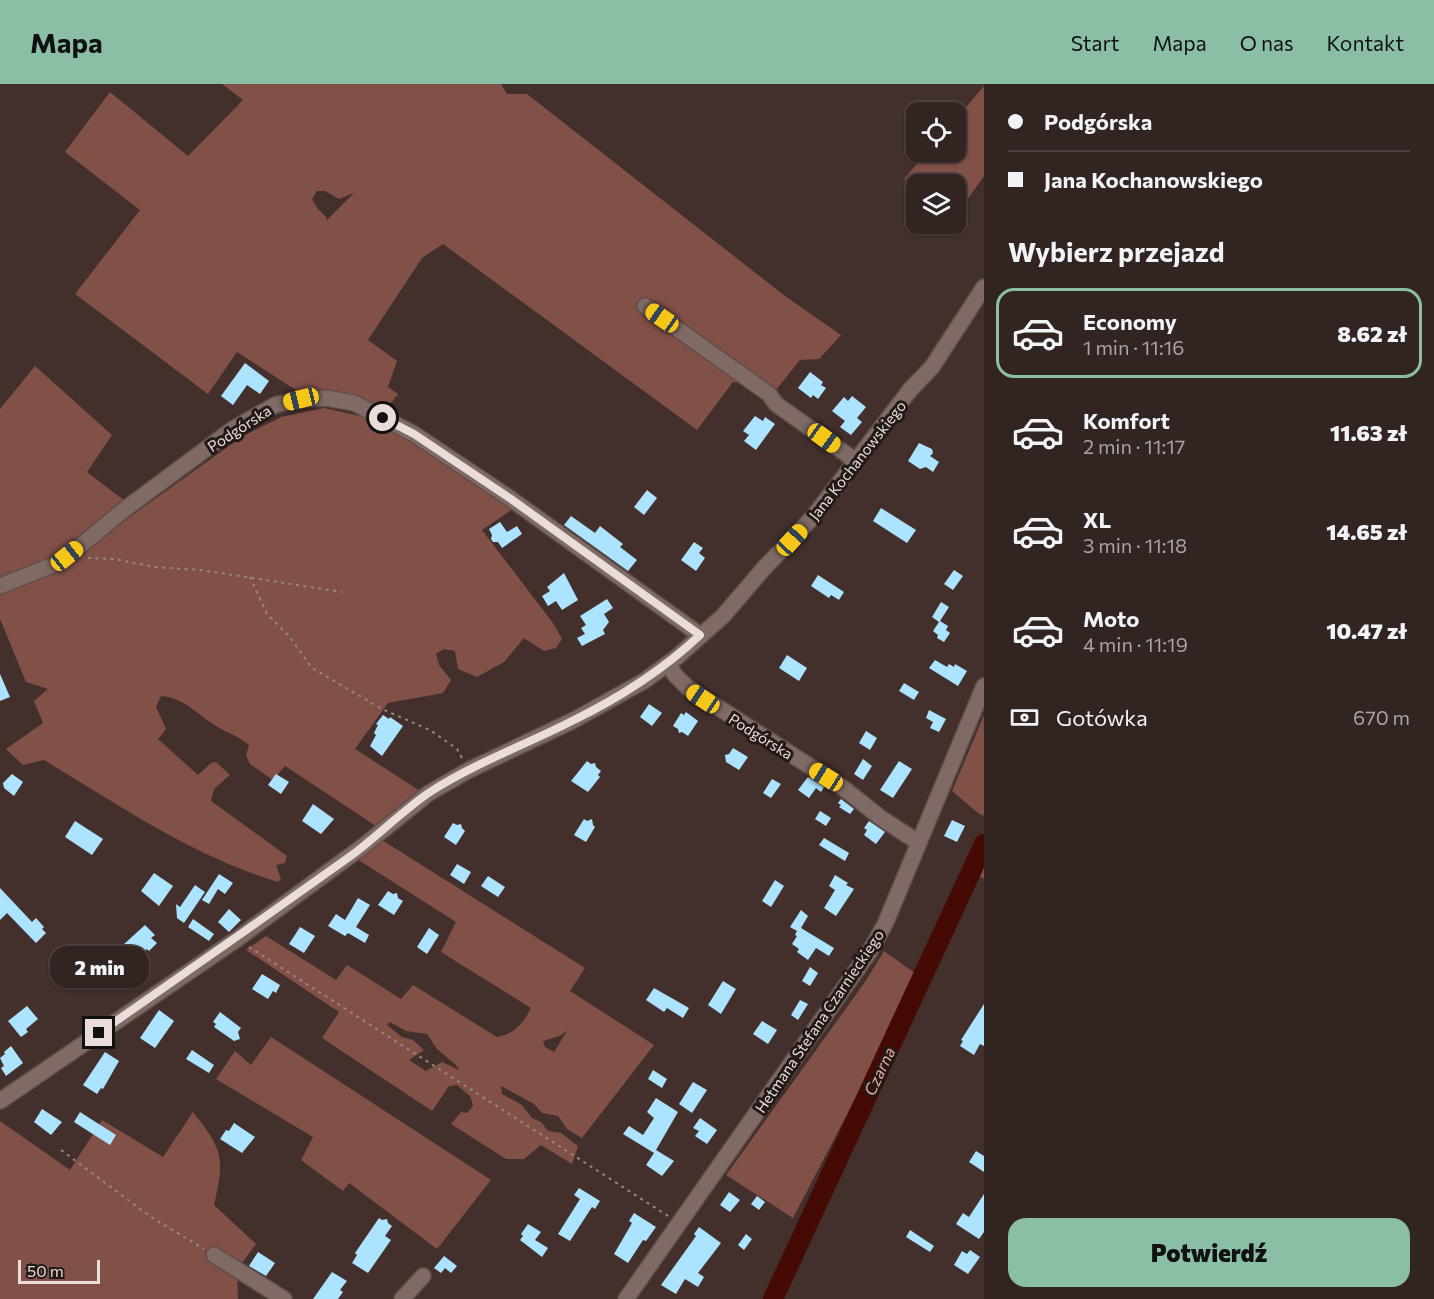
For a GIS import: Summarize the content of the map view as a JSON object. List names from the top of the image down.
{
  "streets": {
    "street": ["Podgórska", "Jana Kochanowskiego", "Hetmana Stefana Czarnieckiego"]
  },
  "crossings": [
    ["Podgórska", "Jana Kochanowskiego"],
    ["Podgórska", "Hetmana Stefana Czarnieckiego"]
  ],
  "water": ["Czarna"],
  "scale_bar": "50 m",
  "page": {
    "header": "Mapa",
    "nav": [
      "Start",
      "Mapa",
      "O nas",
      "Kontakt"
    ],
    "banner": ["Podgórska", "Jana Kochanowskiego"],
    "heading": "Wybierz przejazd",
    "list": [
      {
        "name": "Economy",
        "note": "1 min · 11:16",
        "value": "8.62 zł"
      },
      {
        "name": "Komfort",
        "note": "2 min · 11:17",
        "value": "11.63 zł"
      },
      {
        "name": "XL",
        "note": "3 min · 11:18",
        "value": "14.65 zł"
      },
      {
        "name": "Moto",
        "note": "4 min · 11:19",
        "value": "10.47 zł"
      }
    ],
    "pay": ["Gotówka", "670 m"],
    "bubble": "2 min",
    "buttons": "Potwierdź",
    "scale": "50 m"
  }
}
